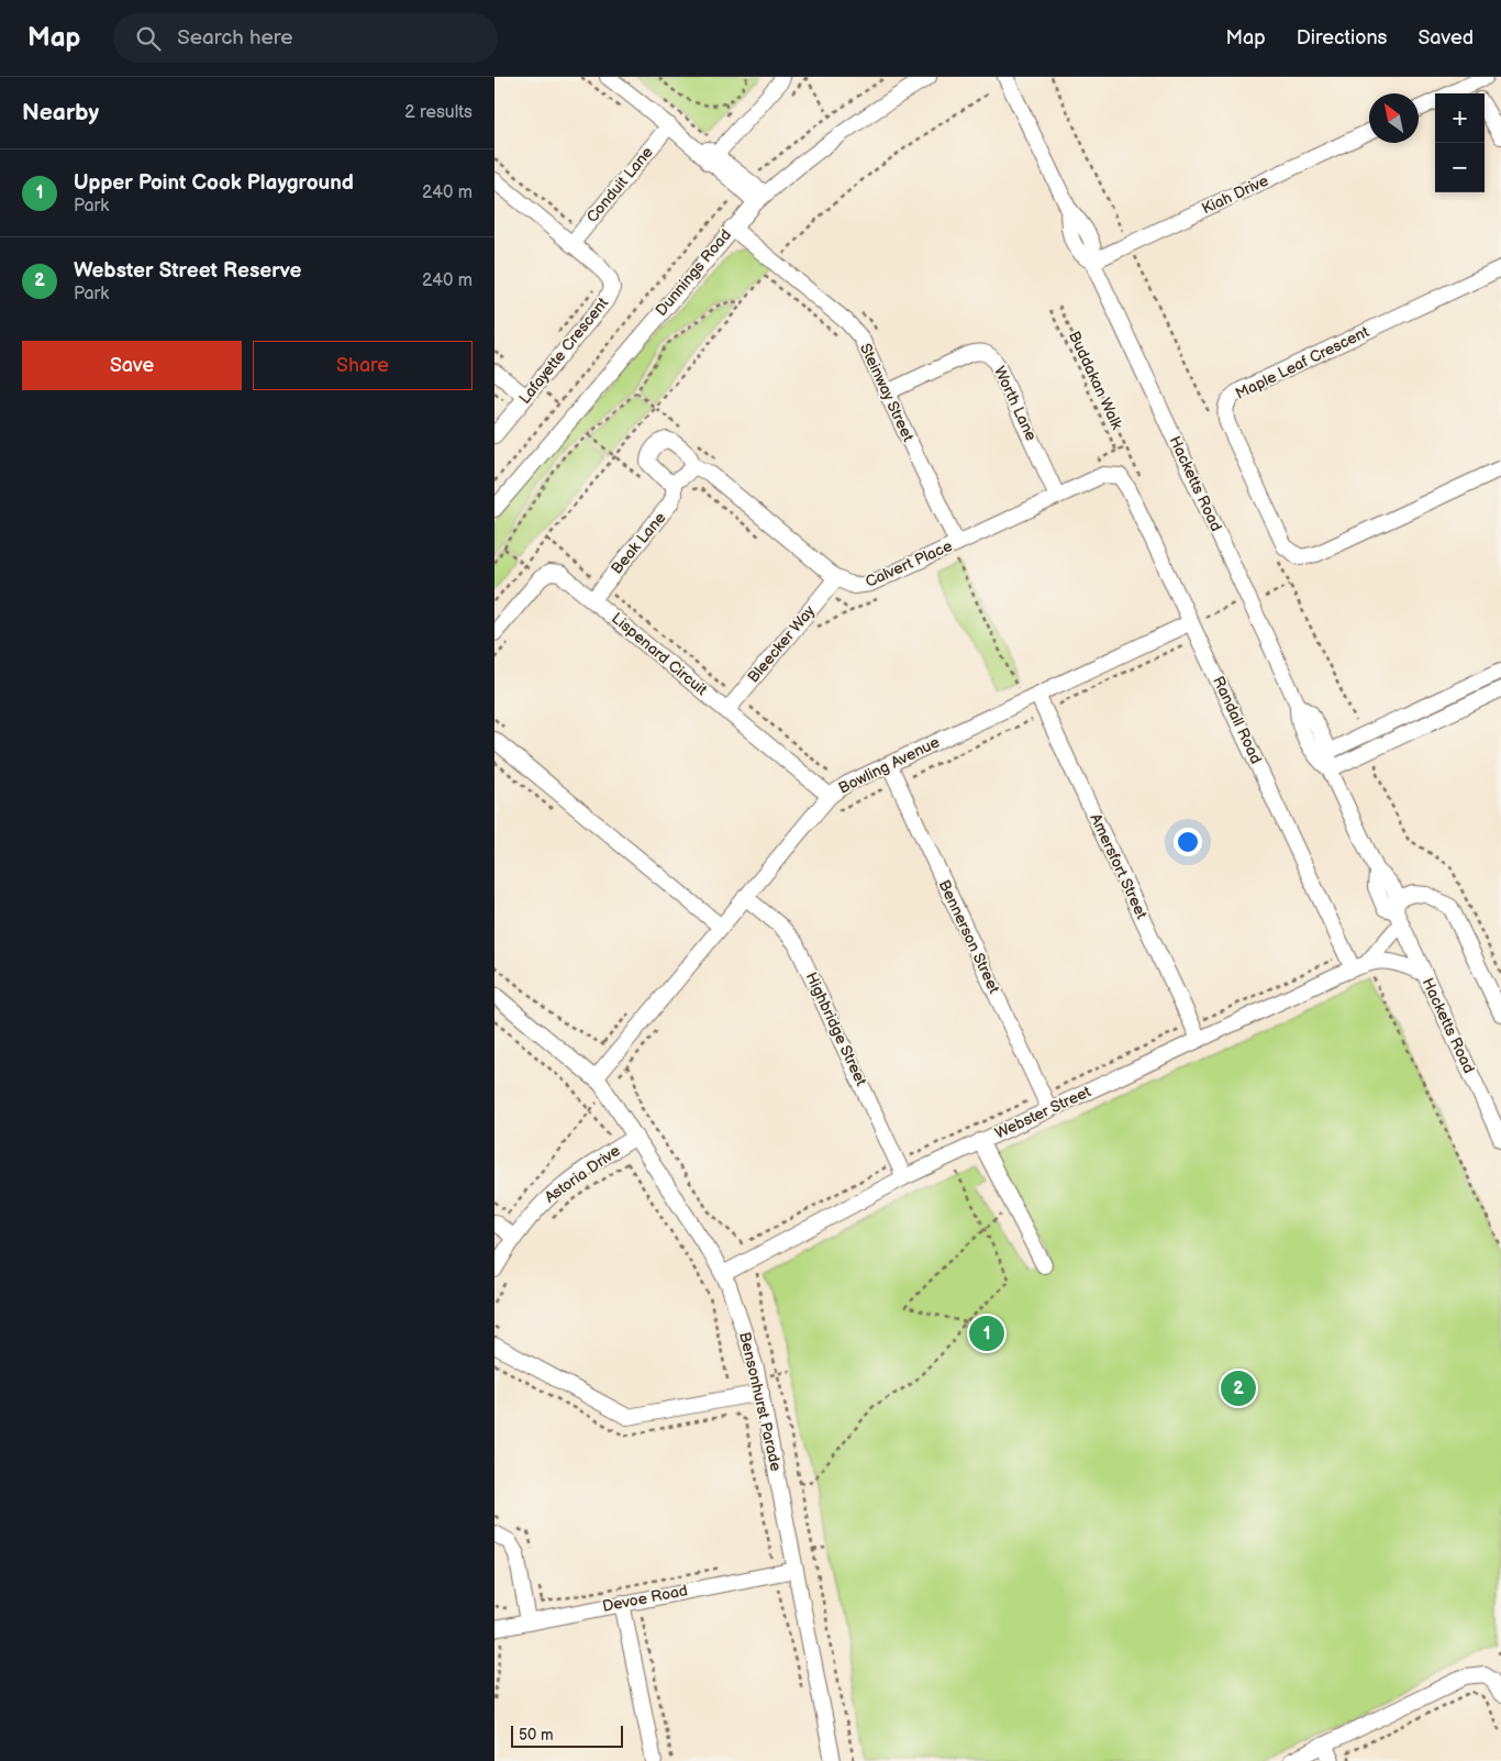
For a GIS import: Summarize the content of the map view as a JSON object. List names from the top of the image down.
{
  "streets": {
    "street": [
      "Conduit Lane",
      "Kiah Drive",
      "Dunnings Road",
      "Lafayette Crescent",
      "Maple Leaf Crescent",
      "Steinway Street",
      "Worth Lane",
      "Hacketts Road",
      "Beak Lane",
      "Calvert Place",
      "Bleecker Way",
      "Lispenard Circuit",
      "Randall Road",
      "Bowling Avenue",
      "Amersfort Street",
      "Bennerson Street",
      "Highbridge Street",
      "Webster Street",
      "Astoria Drive",
      "Bensonhurst Parade",
      "Devoe Road"
    ],
    "path": ["Buddakan Walk"]
  },
  "crossings": [
    ["Conduit Lane", "Lafayette Crescent"],
    ["Kiah Drive", "Hacketts Road"],
    ["Dunnings Road", "Steinway Street"],
    ["Steinway Street", "Worth Lane"],
    ["Steinway Street", "Calvert Place"],
    ["Worth Lane", "Calvert Place"],
    ["Hacketts Road", "Webster Street"],
    ["Beak Lane", "Calvert Place"],
    ["Beak Lane", "Lispenard Circuit"],
    ["Calvert Place", "Bleecker Way"],
    ["Calvert Place", "Randall Road"],
    ["Bleecker Way", "Lispenard Circuit"],
    ["Lispenard Circuit", "Bowling Avenue"],
    ["Randall Road", "Bowling Avenue"],
    ["Randall Road", "Webster Street"],
    ["Bowling Avenue", "Amersfort Street"],
    ["Bowling Avenue", "Bennerson Street"],
    ["Bowling Avenue", "Highbridge Street"],
    ["Bowling Avenue", "Bensonhurst Parade"],
    ["Amersfort Street", "Webster Street"],
    ["Bennerson Street", "Webster Street"],
    ["Highbridge Street", "Webster Street"],
    ["Webster Street", "Bensonhurst Parade"],
    ["Astoria Drive", "Bensonhurst Parade"],
    ["Bensonhurst Parade", "Devoe Road"]
  ],
  "scale_bar": "50 m",
  "north": "top left",
  "page": {
    "header": "Map",
    "search": "Search here",
    "nav": ["Map", "Directions", "Saved"],
    "heading": ["Nearby", "2 results"],
    "map_buttons": ["+", "−"],
    "list": [
      {
        "mark": "1",
        "name": "Upper Point Cook Playground",
        "note": "Park",
        "value": "240 m"
      },
      {
        "mark": "2",
        "name": "Webster Street Reserve",
        "note": "Park",
        "value": "240 m"
      }
    ],
    "buttons": ["Save", "Share"],
    "pins": ["1", "2"],
    "scale": "50 m"
  }
}
